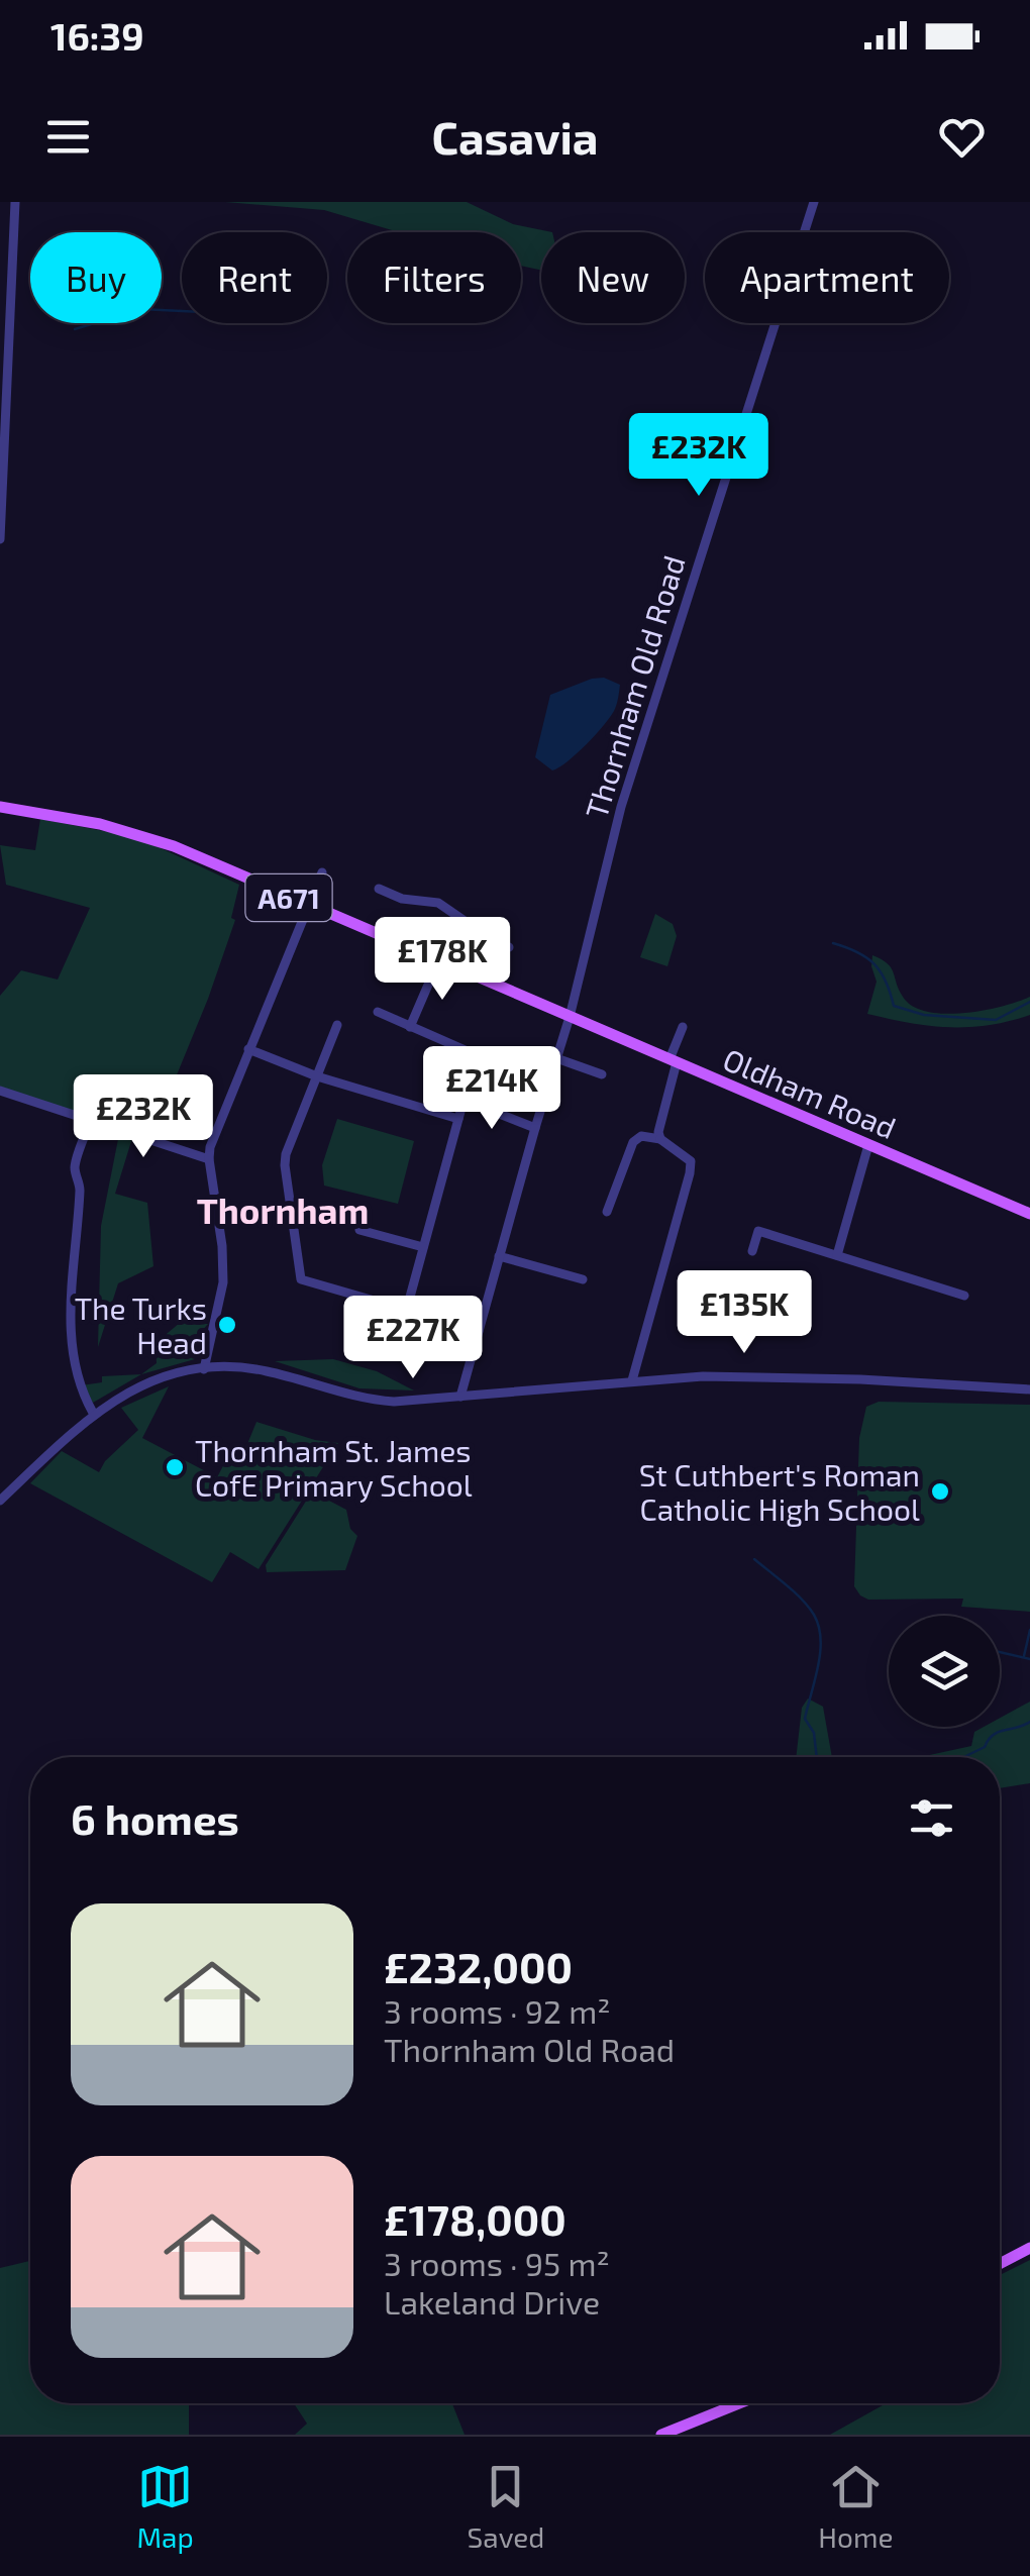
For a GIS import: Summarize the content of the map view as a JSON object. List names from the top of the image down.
{
  "streets": {
    "main road": ["A671", "Oldham Road"],
    "street": ["Thornham Old Road"]
  },
  "crossings": [
    ["Thornham Old Road", "A671"],
    ["Thornham Old Road", "Oldham Road"],
    ["A671", "Oldham Road"]
  ],
  "districts": ["Thornham"],
  "places": ["The Turks Head", "Thornham St. James CofE Primary School", "St Cuthbert's Roman Catholic High School"],
  "page": {
    "status": "16:39",
    "header": "Casavia",
    "chip": [
      "Buy",
      "Rent",
      "Filters",
      "New",
      "Apartment"
    ],
    "price": [
      "£232K",
      "£178K",
      "£214K",
      "£232K",
      "£135K",
      "£227K"
    ],
    "heading": "6 homes",
    "list": [
      {
        "name": "£232,000",
        "note": "3 rooms · 92 m² · Thornham Old Road"
      },
      {
        "name": "£178,000",
        "note": "3 rooms · 95 m² · Lakeland Drive"
      }
    ],
    "tabs": ["Map", "Saved", "Home"]
  }
}
